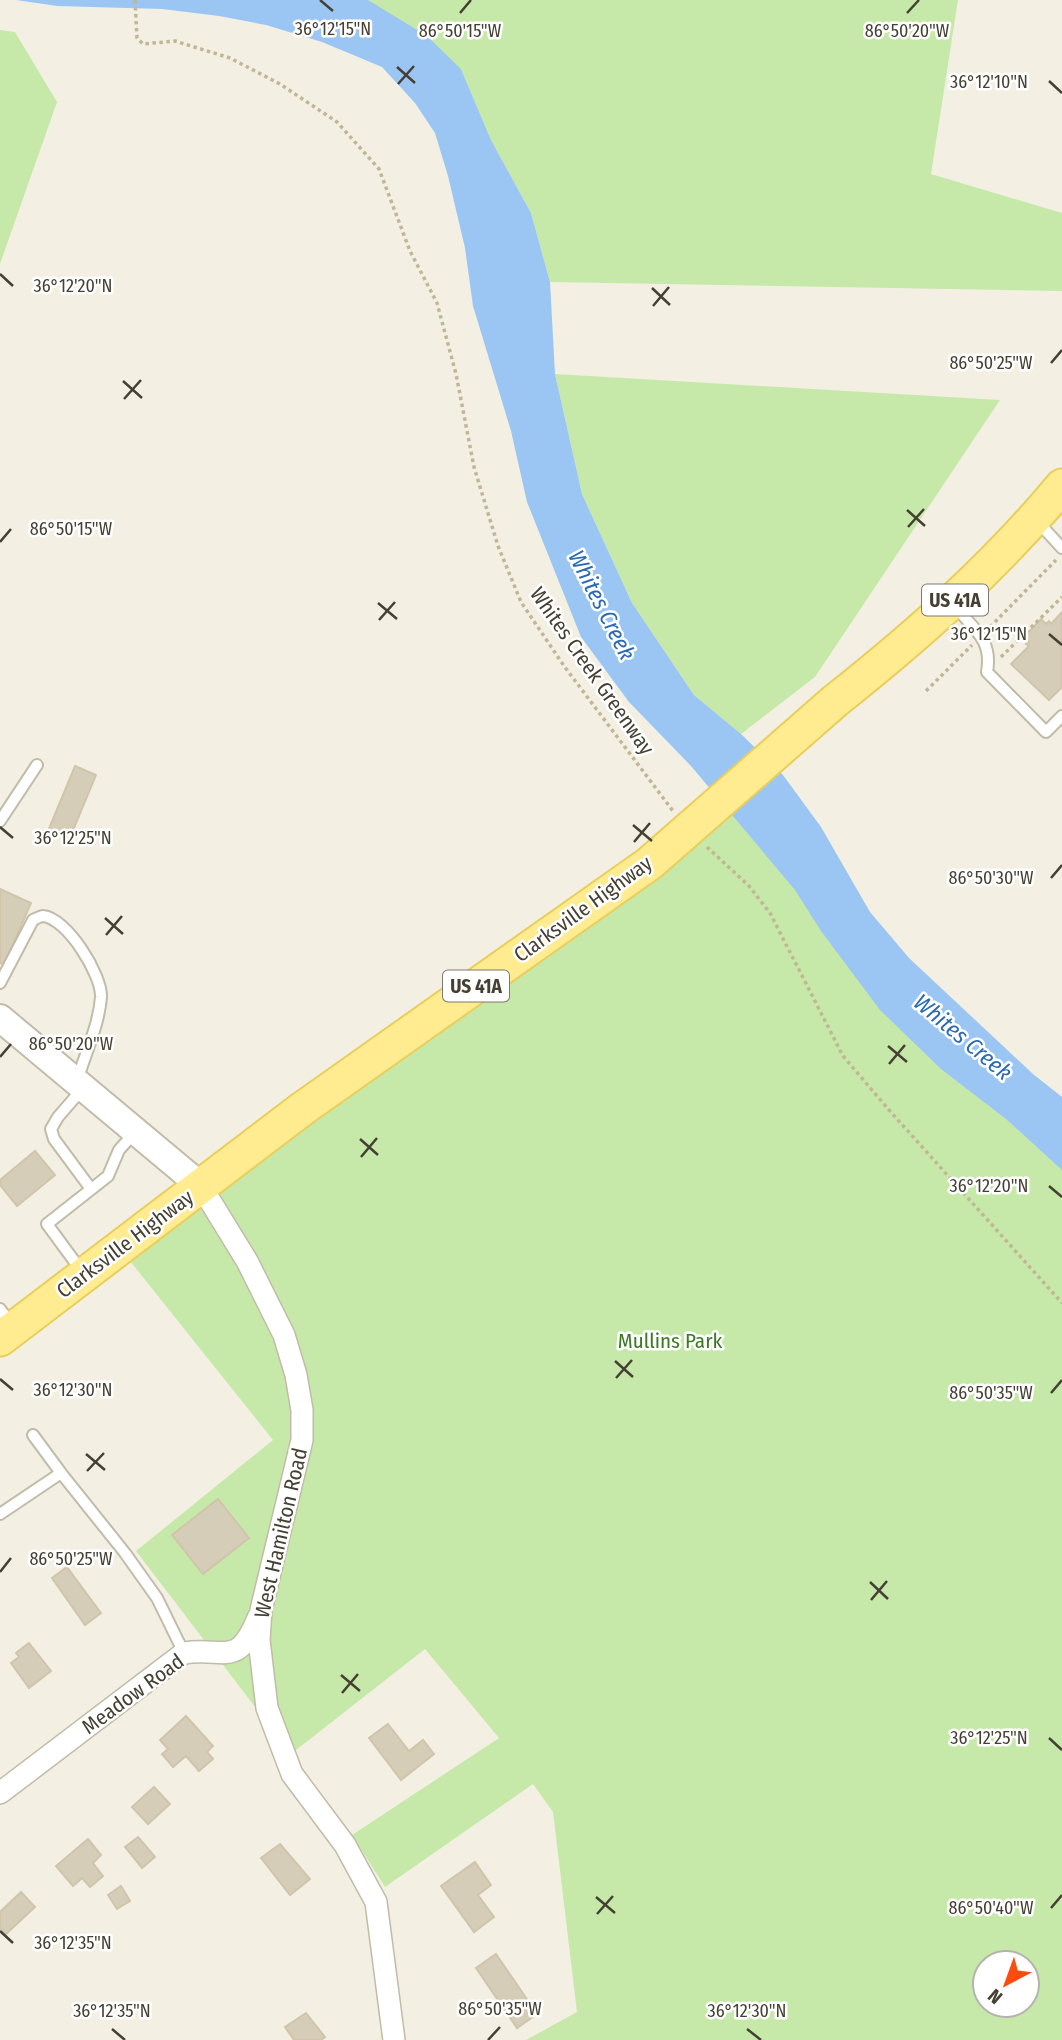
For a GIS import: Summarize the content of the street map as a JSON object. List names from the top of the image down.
{
  "streets": {
    "main road": ["US 41A", "Clarksville Highway"],
    "street": ["West Hamilton Road", "Meadow Road"],
    "path": ["Whites Creek Greenway"]
  },
  "crossings": [
    ["Clarksville Highway", "West Hamilton Road"],
    ["West Hamilton Road", "Meadow Road"]
  ],
  "water": ["Whites Creek"],
  "parks": ["Mullins Park"],
  "north": "bottom left",
  "coordinates": [
    "36°12'15\"N",
    "86°50'15\"W",
    "86°50'20\"W",
    "36°12'10\"N",
    "36°12'20\"N",
    "86°50'25\"W",
    "36°12'25\"N",
    "86°50'30\"W",
    "36°12'30\"N",
    "86°50'35\"W",
    "86°50'40\"W",
    "36°12'35\"N"
  ]
}
